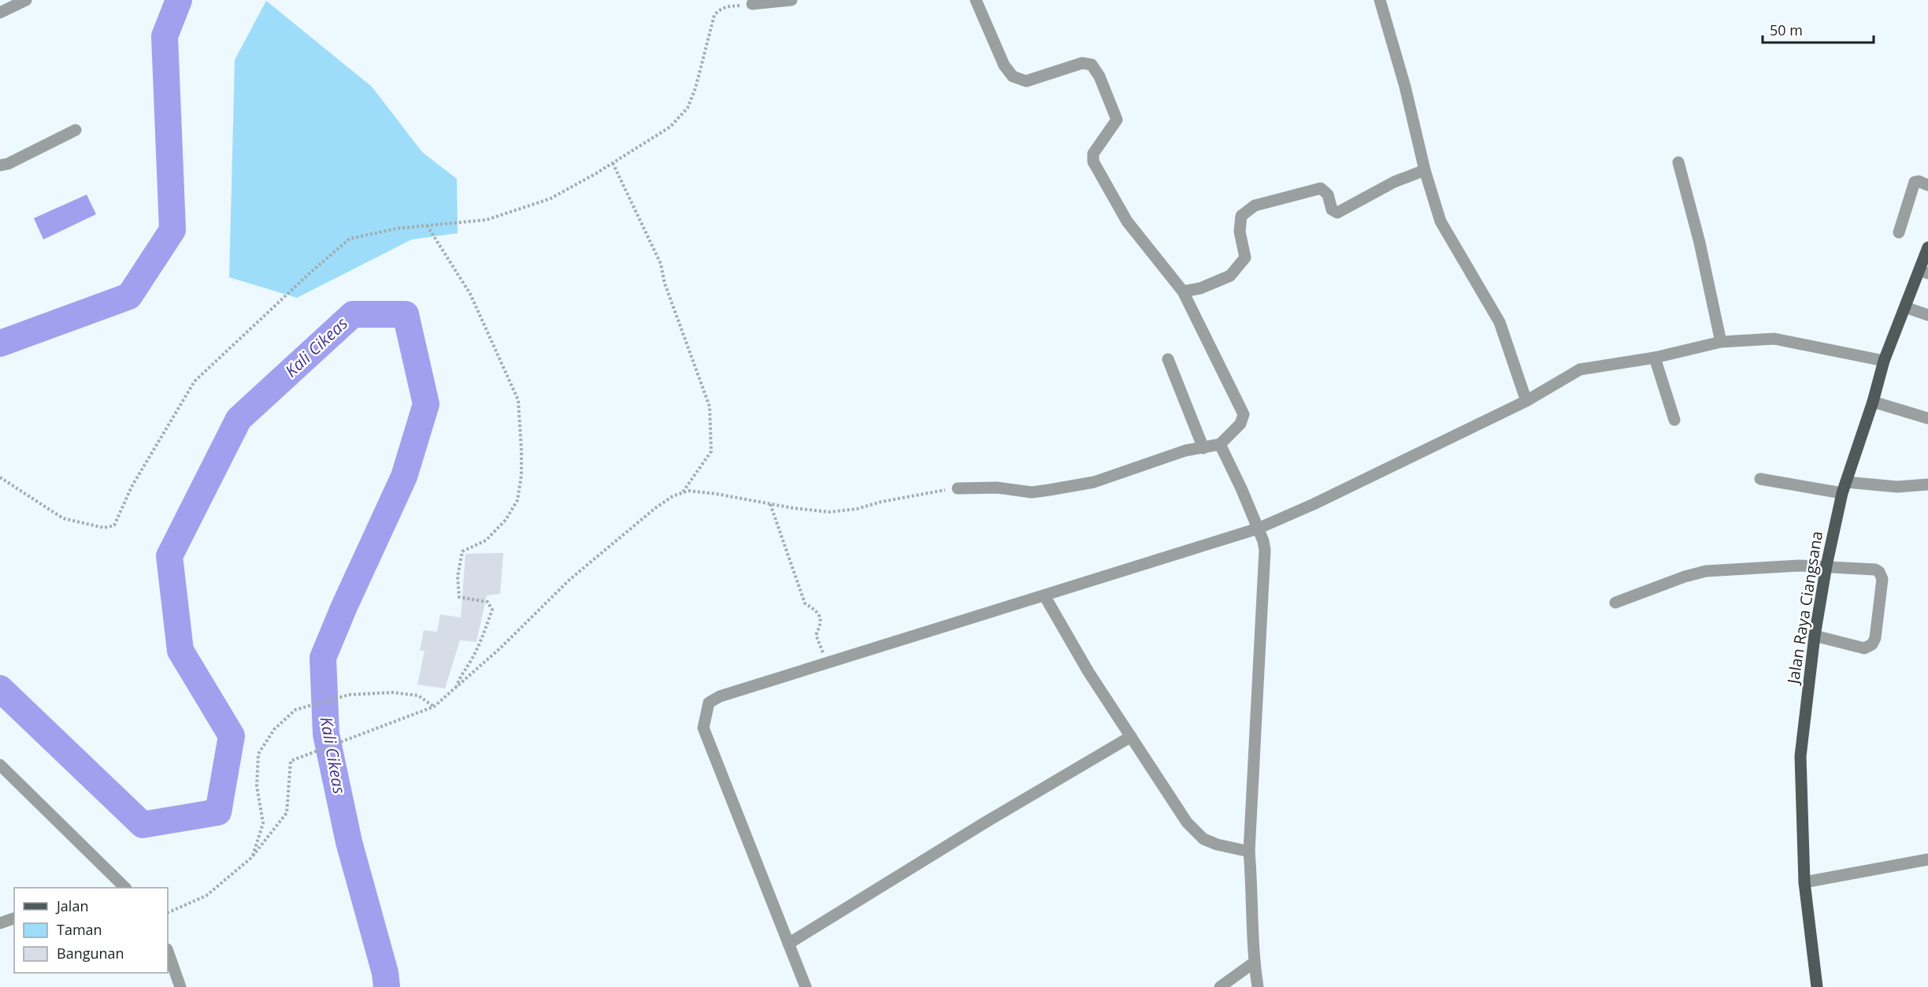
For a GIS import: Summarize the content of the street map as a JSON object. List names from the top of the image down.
{
  "streets": {
    "main road": ["Jalan Raya Ciangsana"]
  },
  "water": ["Kali Cikeas"],
  "legend": ["Jalan", "Taman", "Bangunan"],
  "scale_bar": "50 m"
}
